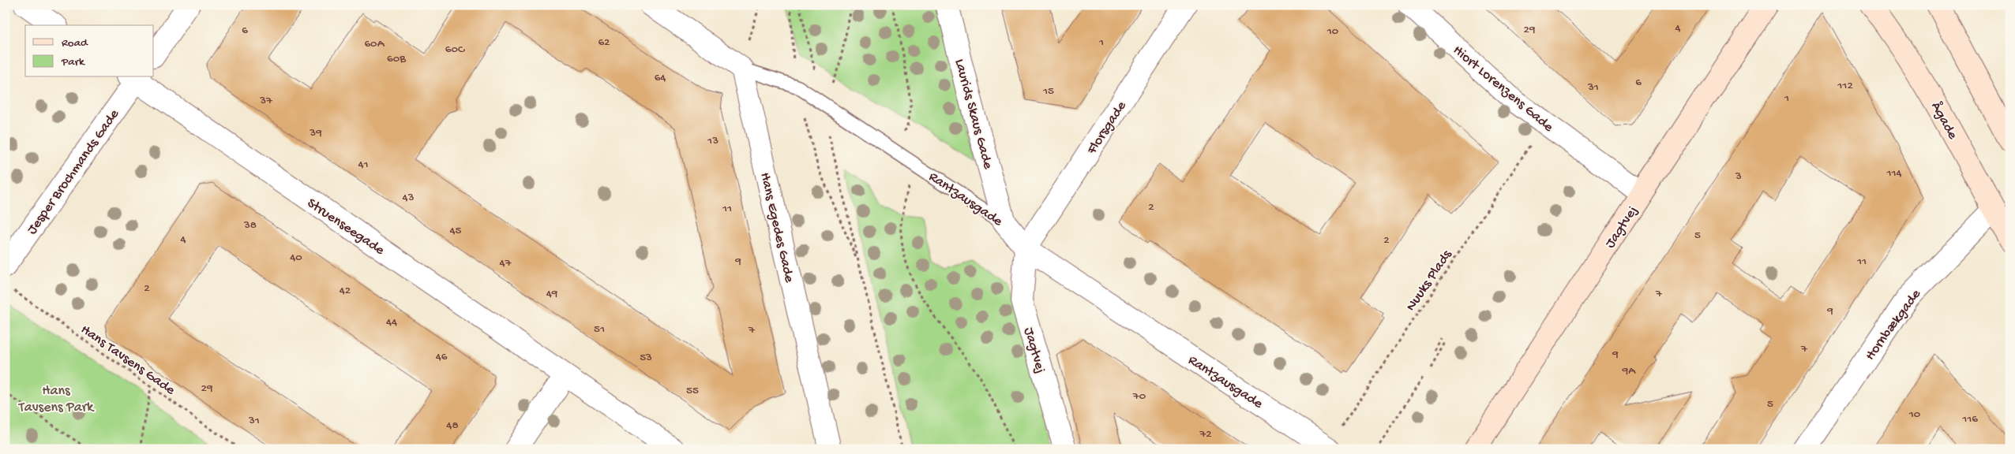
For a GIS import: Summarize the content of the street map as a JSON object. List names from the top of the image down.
{
  "streets": {
    "street": [
      "Hiort Lorenzens Gade",
      "Laurids Skaus Gade",
      "Ågade",
      "Florsgade",
      "Jesper Brochmands Gade",
      "Rantzausgade",
      "Struenseegade",
      "Jagtvej",
      "Hans Egedes Gade",
      "Hornbækgade"
    ],
    "path": ["Nuuks Plads", "Hans Tavsens Gade"]
  },
  "crossings": [
    ["Hiort Lorenzens Gade", "Jagtvej"],
    ["Hiort Lorenzens Gade", "Nuuks Plads"],
    ["Laurids Skaus Gade", "Rantzausgade"],
    ["Ågade", "Hornbækgade"],
    ["Florsgade", "Rantzausgade"],
    ["Florsgade", "Jagtvej"],
    ["Jesper Brochmands Gade", "Struenseegade"],
    ["Rantzausgade", "Jagtvej"],
    ["Rantzausgade", "Hans Egedes Gade"],
    ["Rantzausgade", "Nuuks Plads"]
  ],
  "parks": ["Hans Tavsens Park"],
  "house_numbers": [
    "4",
    "29",
    "6",
    "10",
    "62",
    "1",
    "60A",
    "60C",
    "60B",
    "64",
    "6",
    "112",
    "31",
    "15",
    "1",
    "37",
    "39",
    "13",
    "41",
    "114",
    "3",
    "43",
    "2",
    "11",
    "38",
    "45",
    "5",
    "4",
    "2",
    "40",
    "9",
    "11",
    "47",
    "2",
    "42",
    "49",
    "7",
    "9",
    "44",
    "51",
    "7",
    "7",
    "9",
    "46",
    "53",
    "9A",
    "29",
    "55",
    "70",
    "5",
    "10",
    "116",
    "31",
    "48",
    "72"
  ],
  "legend": ["Road", "Park"]
}
